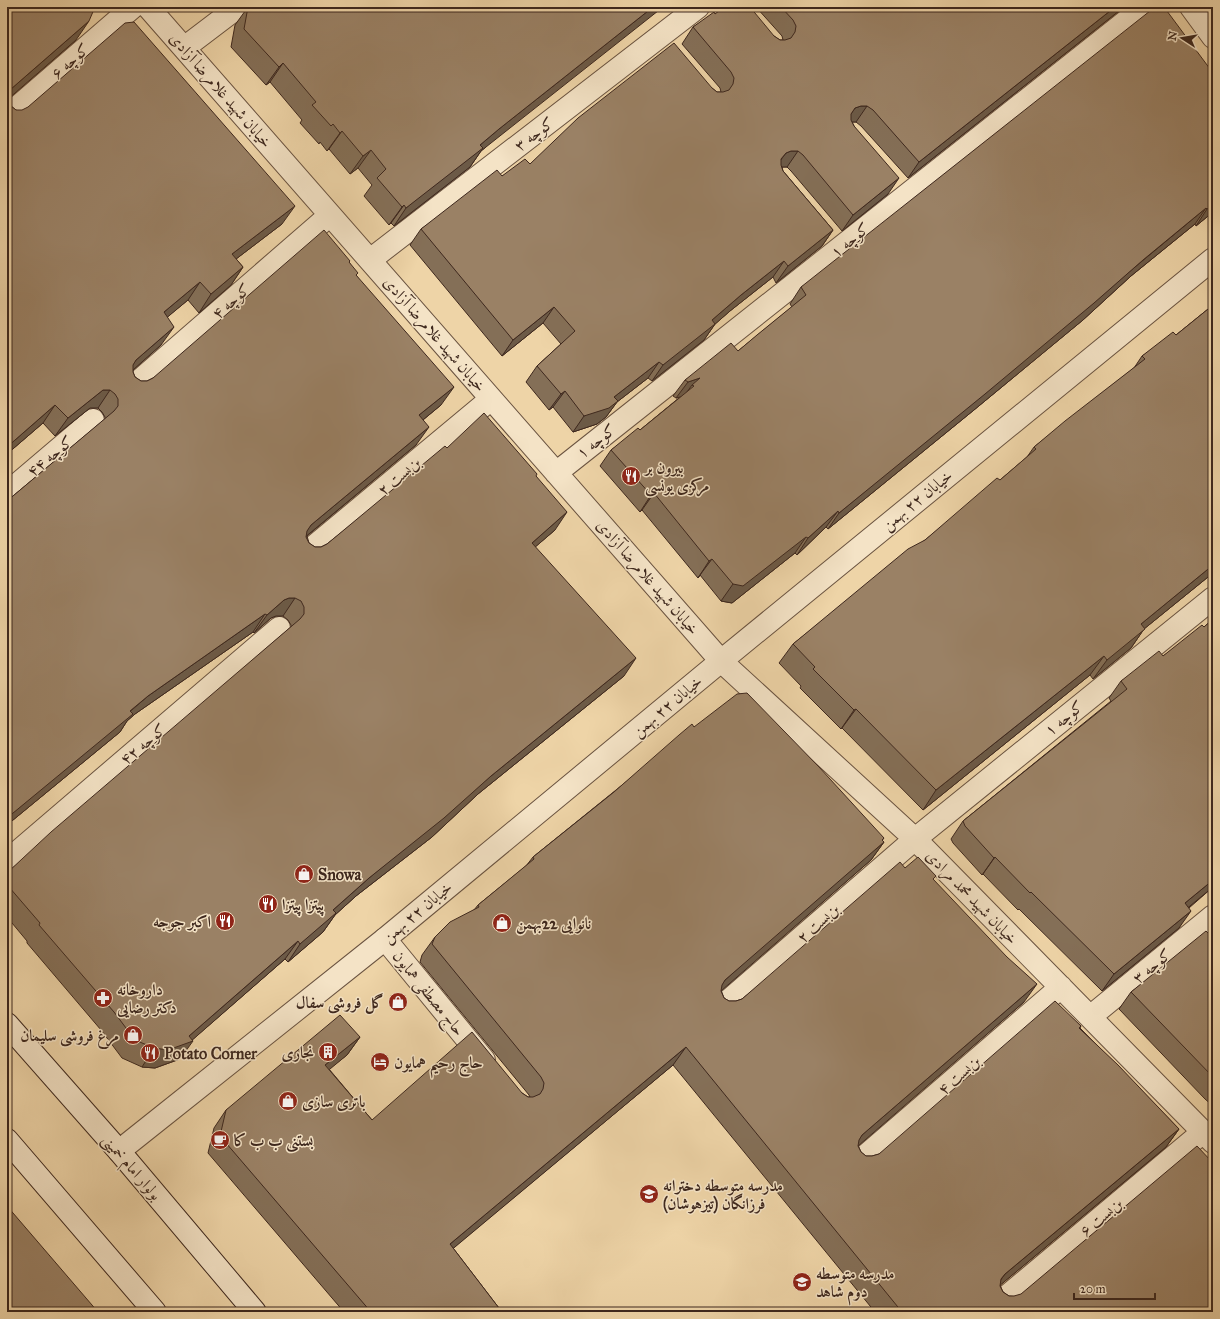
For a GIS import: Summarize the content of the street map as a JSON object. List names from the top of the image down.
{
  "streets": {
    "street": [
      "کوچه ۶",
      "خیابان شهید غلامرضا آزادی",
      "کوچه ۳",
      "کوچه ۱",
      "کوچه ۴",
      "کوچه ۴۴",
      "بن‌بست ۲",
      "خیابان ۲۲ بهمن",
      "کوچه ۴۲",
      "خیابان شهید محمد مرادی",
      "حاج مصطفی همایون",
      "بن‌بست ۴",
      "بولوار امام خمینی",
      "بن‌بست ۶"
    ]
  },
  "crossings": [
    ["خیابان شهید غلامرضا آزادی", "کوچه ۳"],
    ["خیابان شهید غلامرضا آزادی", "کوچه ۱"],
    ["خیابان شهید غلامرضا آزادی", "کوچه ۴"],
    ["خیابان شهید غلامرضا آزادی", "بن‌بست ۲"],
    ["خیابان شهید غلامرضا آزادی", "خیابان ۲۲ بهمن"],
    ["خیابان شهید غلامرضا آزادی", "خیابان شهید محمد مرادی"],
    ["کوچه ۳", "خیابان شهید محمد مرادی"],
    ["کوچه ۱", "بن‌بست ۲"],
    ["کوچه ۱", "خیابان شهید محمد مرادی"],
    ["بن‌بست ۲", "خیابان شهید محمد مرادی"],
    ["خیابان ۲۲ بهمن", "خیابان شهید محمد مرادی"],
    ["خیابان ۲۲ بهمن", "حاج مصطفی همایون"],
    ["خیابان ۲۲ بهمن", "بولوار امام خمینی"],
    ["خیابان شهید محمد مرادی", "بن‌بست ۴"],
    ["خیابان شهید محمد مرادی", "بن‌بست ۶"]
  ],
  "places": {
    "restaurant": [
      "بیرون بر مرکزی یونسی",
      "پیتزا پیتزا",
      "اکبر جوجه",
      "Potato Corner"
    ],
    "shop": [
      "Snowa",
      "نانوایی 22بهمن",
      "گل فروشی سفال",
      "مرغ فروشی سلیمان",
      "باتری سازی"
    ],
    "pharmacy": ["داروخانه دکتر رضایی"],
    "building": ["نجاری"],
    "hotel": ["حاج رحیم همایون"],
    "cafe": ["بستنی ب ب کا"],
    "school or university": ["مدرسه متوسطه دخترانه فرزانگان (تیزهوشان)", "مدرسه متوسطه دوم شاهد"]
  },
  "scale_bar": "20 m",
  "north": "left"
}
